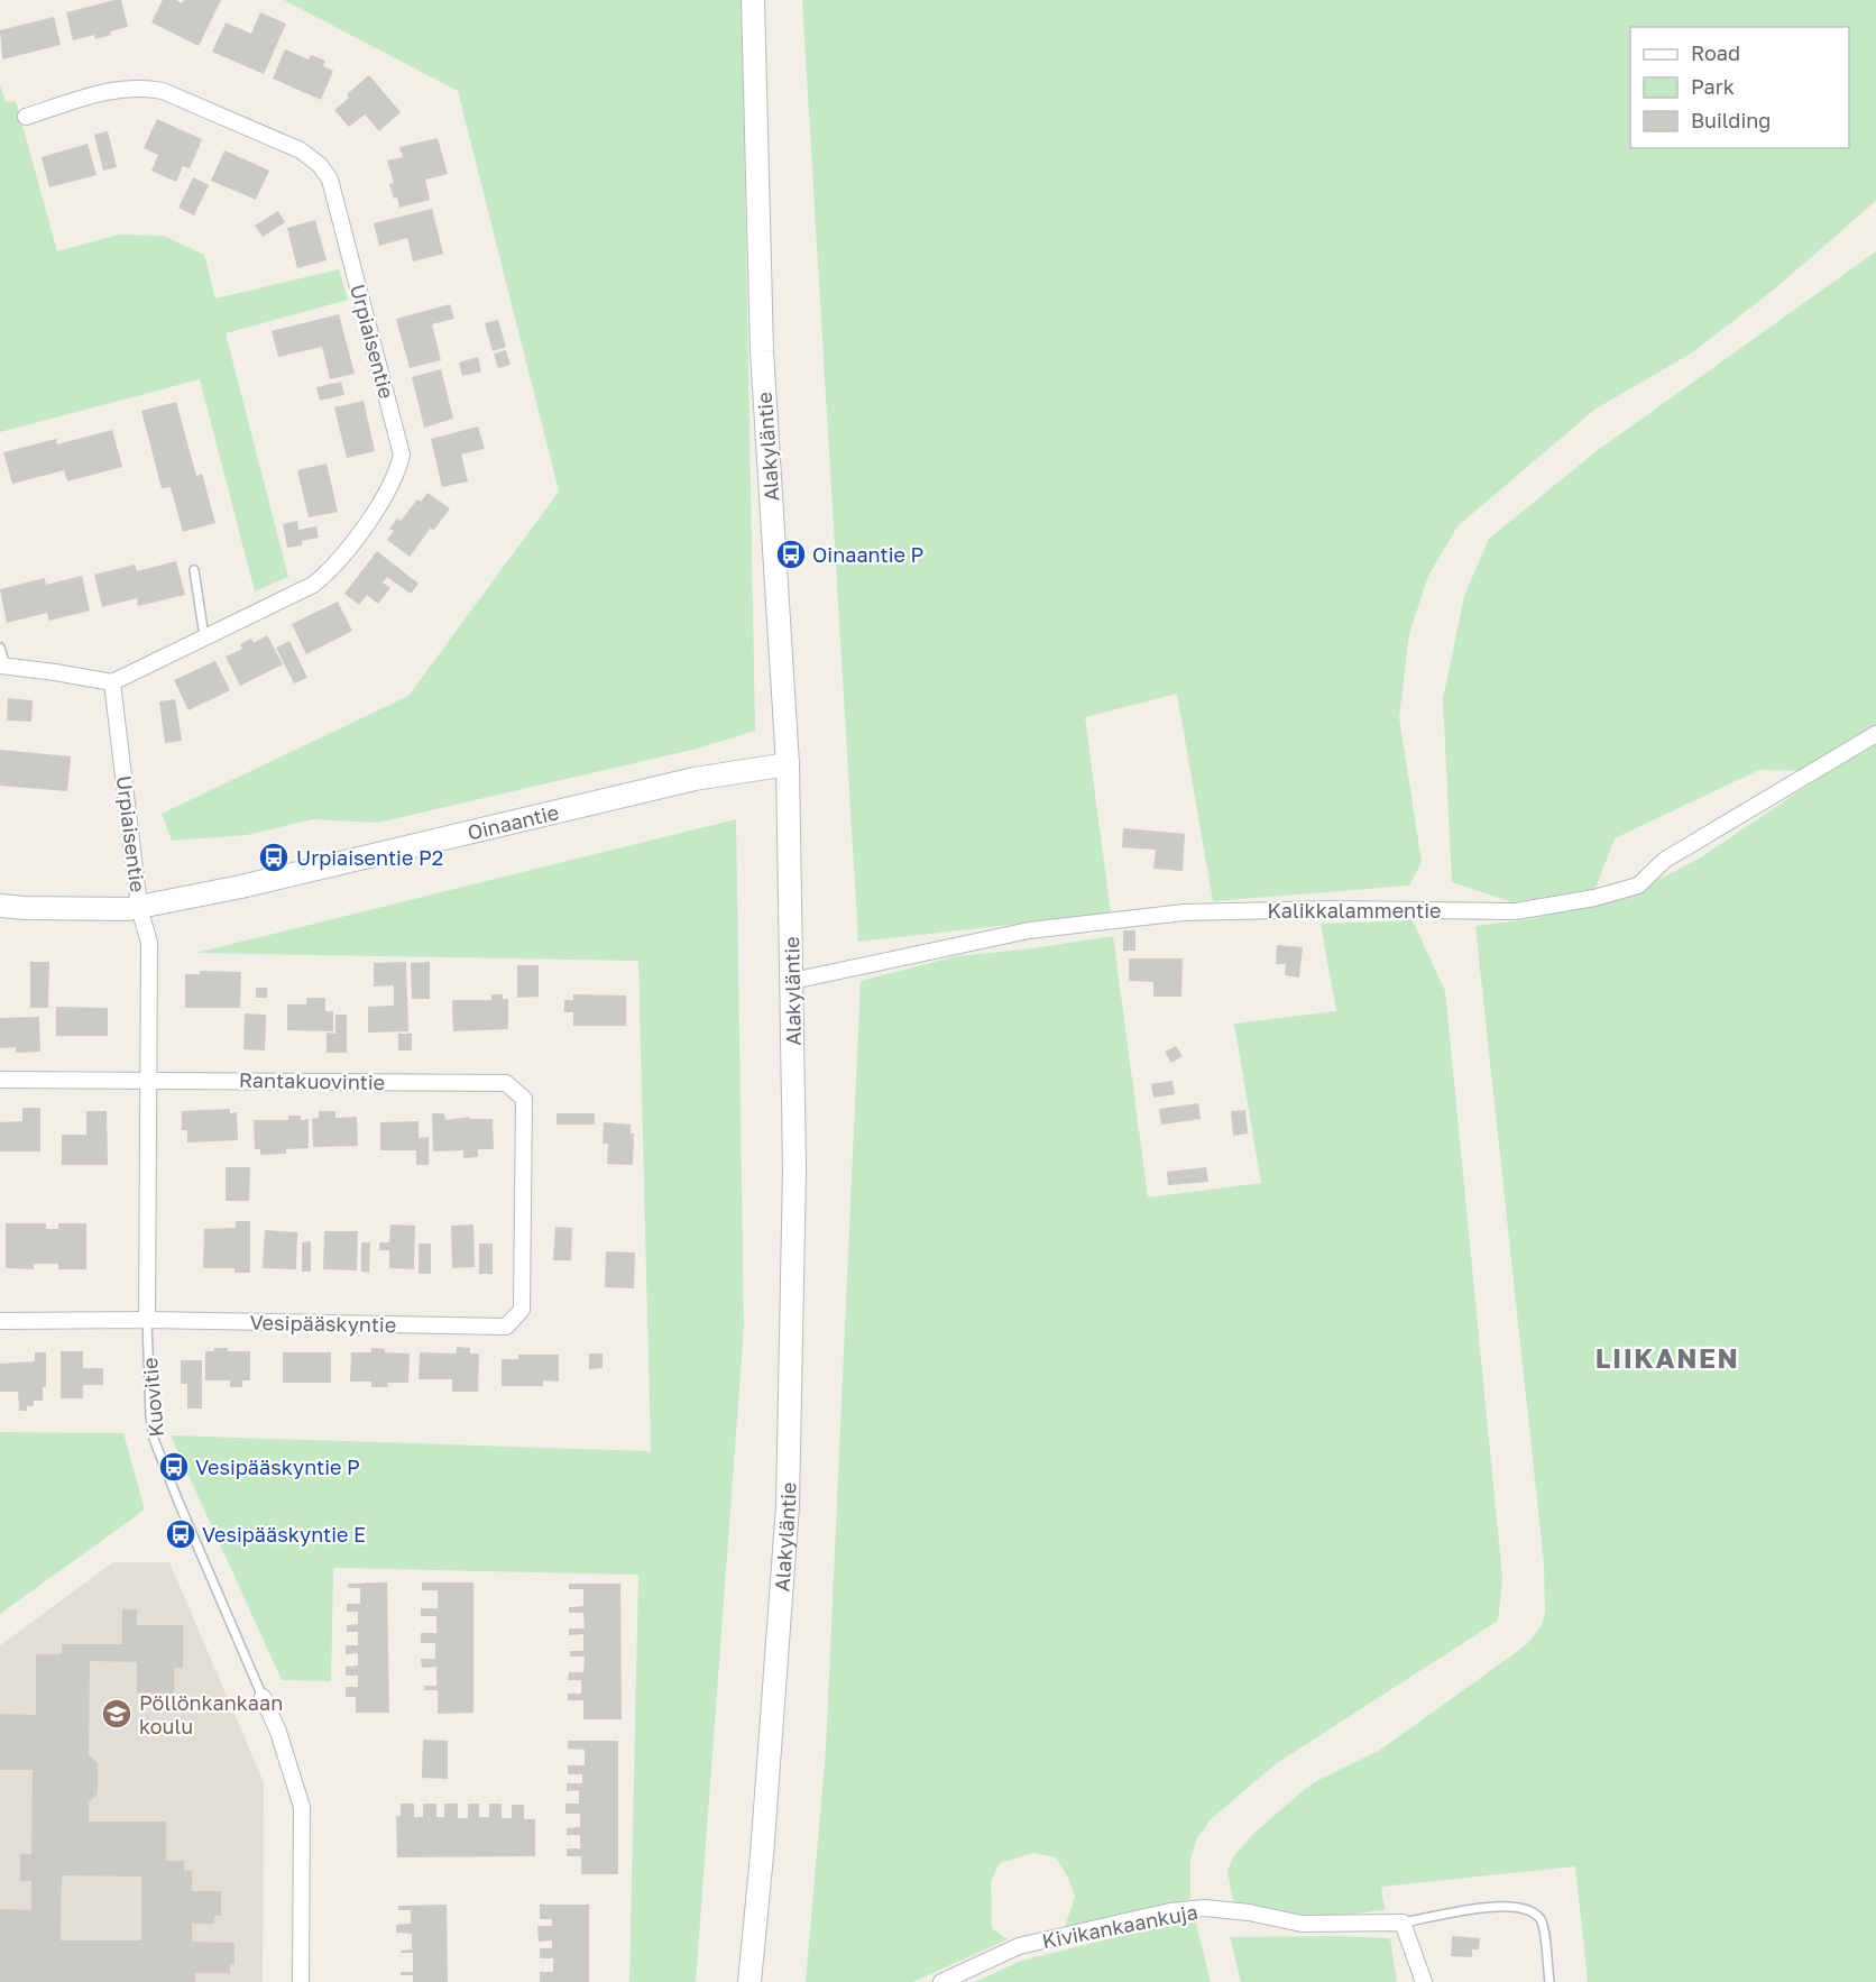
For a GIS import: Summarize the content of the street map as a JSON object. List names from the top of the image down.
{
  "streets": {
    "main road": ["Alakyläntie", "Oinaantie"],
    "street": [
      "Urpiaisentie",
      "Kalikkalammentie",
      "Rantakuovintie",
      "Vesipääskyntie",
      "Kuovitie",
      "Kivikankaankuja"
    ]
  },
  "crossings": [
    ["Urpiaisentie", "Oinaantie"],
    ["Urpiaisentie", "Kuovitie"],
    ["Alakyläntie", "Oinaantie"],
    ["Alakyläntie", "Kalikkalammentie"],
    ["Oinaantie", "Kuovitie"],
    ["Rantakuovintie", "Vesipääskyntie"],
    ["Rantakuovintie", "Kuovitie"],
    ["Vesipääskyntie", "Kuovitie"]
  ],
  "districts": ["LIIKANEN"],
  "places": {
    "bus stop": [
      "Oinaantie P",
      "Urpiaisentie P2",
      "Vesipääskyntie P",
      "Vesipääskyntie E"
    ],
    "school or university": ["Pöllönkankaan koulu"]
  },
  "legend": ["Road", "Park", "Building"]
}
